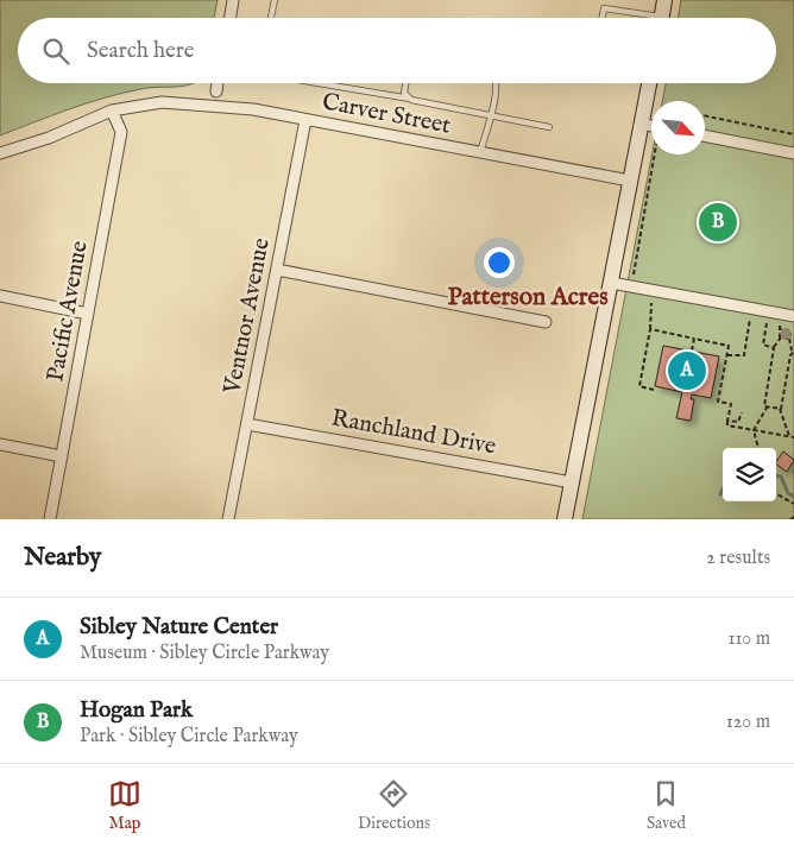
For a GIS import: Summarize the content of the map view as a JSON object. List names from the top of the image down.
{
  "streets": {
    "street": [
      "Carver Street",
      "Pacific Avenue",
      "Ventnor Avenue",
      "Ranchland Drive"
    ]
  },
  "crossings": [
    ["Carver Street", "Pacific Avenue"],
    ["Carver Street", "Ventnor Avenue"],
    ["Ventnor Avenue", "Ranchland Drive"]
  ],
  "districts": ["Patterson Acres"],
  "north": "bottom right",
  "page": {
    "search": "Search here",
    "pins": ["B", "A"],
    "heading": ["Nearby", "2 results"],
    "list": [
      {
        "mark": "A",
        "name": "Sibley Nature Center",
        "note": "Museum · Sibley Circle Parkway",
        "value": "110 m"
      },
      {
        "mark": "B",
        "name": "Hogan Park",
        "note": "Park · Sibley Circle Parkway",
        "value": "120 m"
      }
    ],
    "nav": ["Map", "Directions", "Saved"]
  }
}
